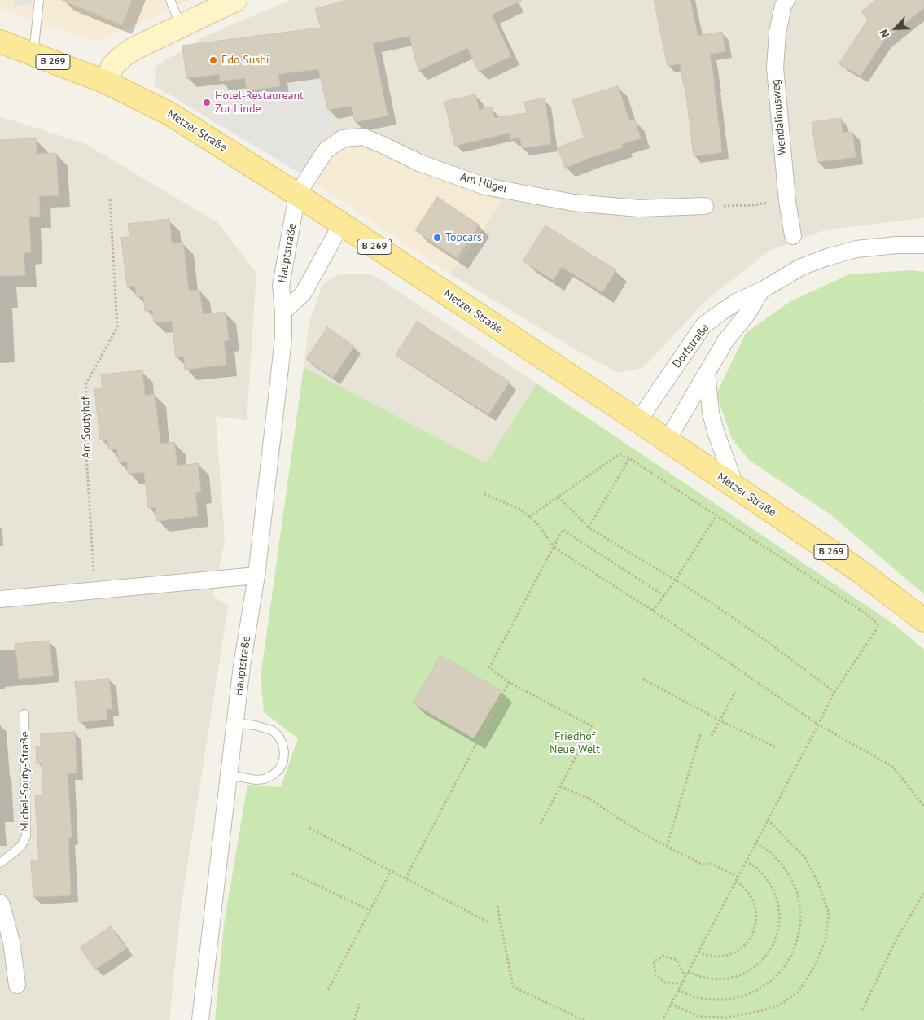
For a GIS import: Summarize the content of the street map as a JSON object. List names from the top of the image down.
{
  "streets": {
    "main road": ["B 269", "Metzer Straße"],
    "street": [
      "Wendalinusweg",
      "Am Hügel",
      "Hauptstraße",
      "Dorfstraße"
    ],
    "lane": ["Michel-Souty-Straße"],
    "path": ["Am Soutyhof"]
  },
  "crossings": [
    ["Metzer Straße", "Am Hügel"],
    ["Metzer Straße", "Hauptstraße"],
    ["Metzer Straße", "Dorfstraße"],
    ["Am Hügel", "Hauptstraße"]
  ],
  "parks": ["Friedhof Neue Welt"],
  "places": ["Edo Sushi", "Hotel-Restaureant Zur Linde", "Topcars"],
  "north": "bottom left"
}
